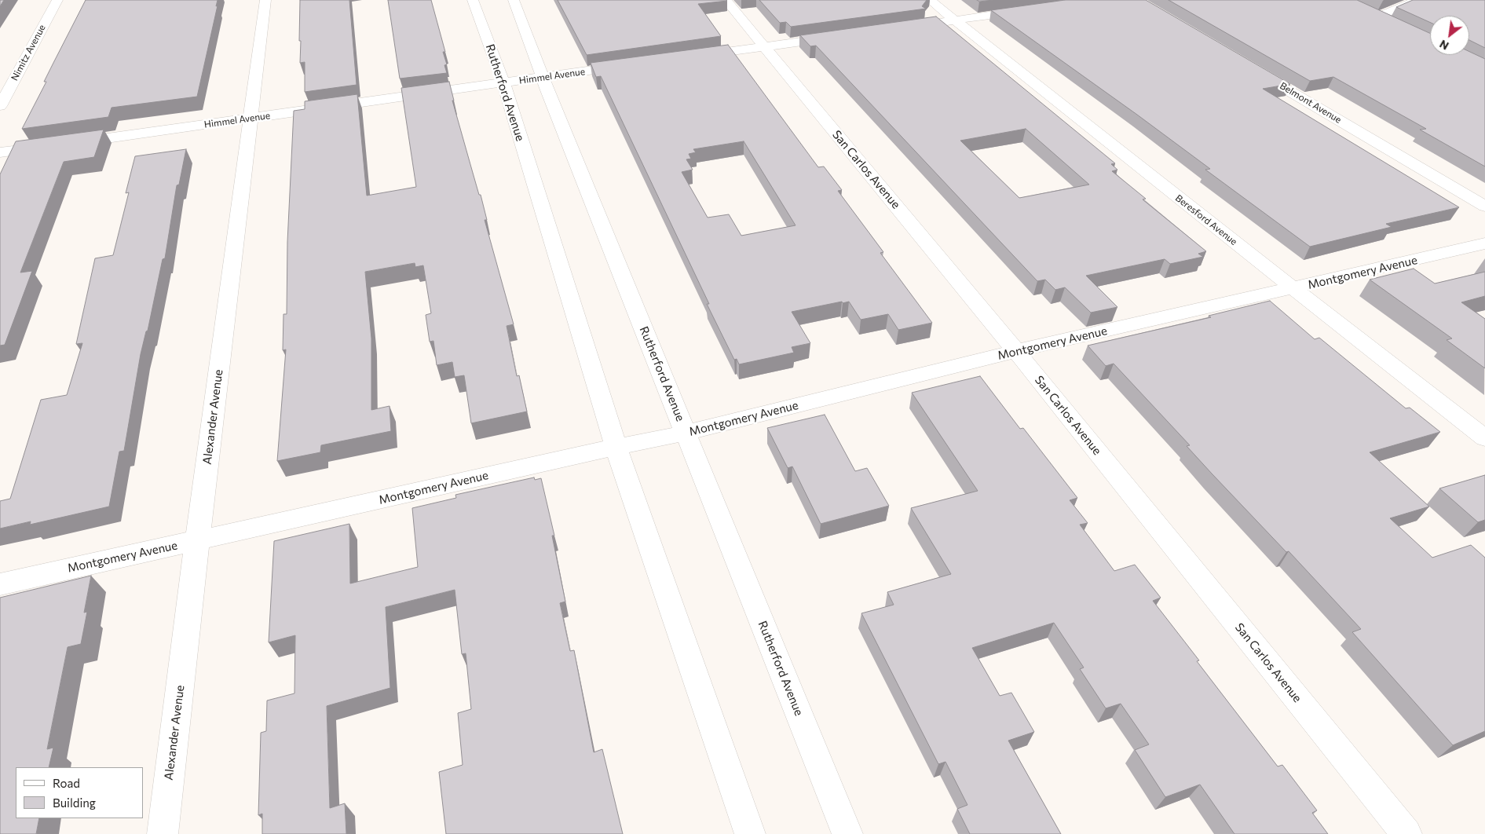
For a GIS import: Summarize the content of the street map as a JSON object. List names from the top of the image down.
{
  "streets": {
    "street": [
      "Nimitz Avenue",
      "Himmel Avenue",
      "Rutherford Avenue",
      "Belmont Avenue",
      "San Carlos Avenue",
      "Beresford Avenue",
      "Montgomery Avenue",
      "Alexander Avenue"
    ]
  },
  "crossings": [
    ["Himmel Avenue", "Rutherford Avenue"],
    ["Himmel Avenue", "Alexander Avenue"],
    ["Rutherford Avenue", "Montgomery Avenue"],
    ["San Carlos Avenue", "Montgomery Avenue"],
    ["Beresford Avenue", "Montgomery Avenue"],
    ["Montgomery Avenue", "Alexander Avenue"]
  ],
  "legend": ["Road", "Building"],
  "north": "bottom left"
}
